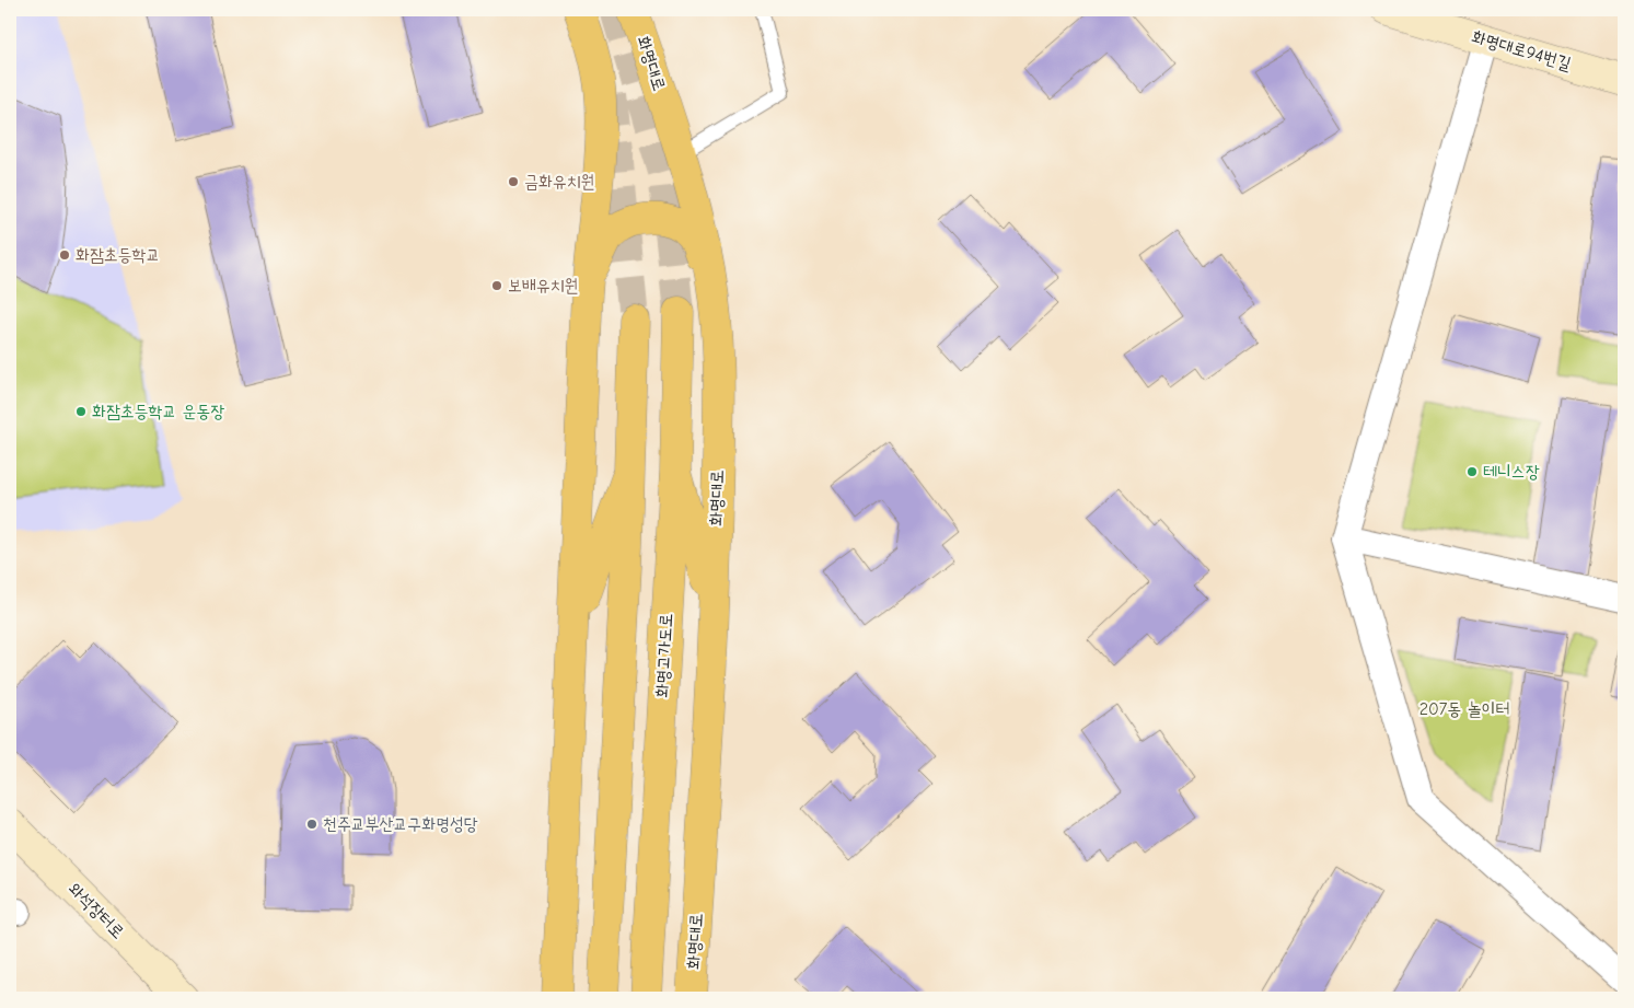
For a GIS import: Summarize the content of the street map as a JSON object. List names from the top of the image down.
{
  "streets": {
    "main road": ["화명대로", "화명고가도로"],
    "street": ["화명대로94번길", "와석장터로"]
  },
  "parks": ["207동 놀이터"],
  "places": [
    "금화유치원",
    "화잠초등학교",
    "보배유치원",
    "화잠초등학교 운동장",
    "테니스장",
    "천주교부산교구화명성당"
  ]
}
